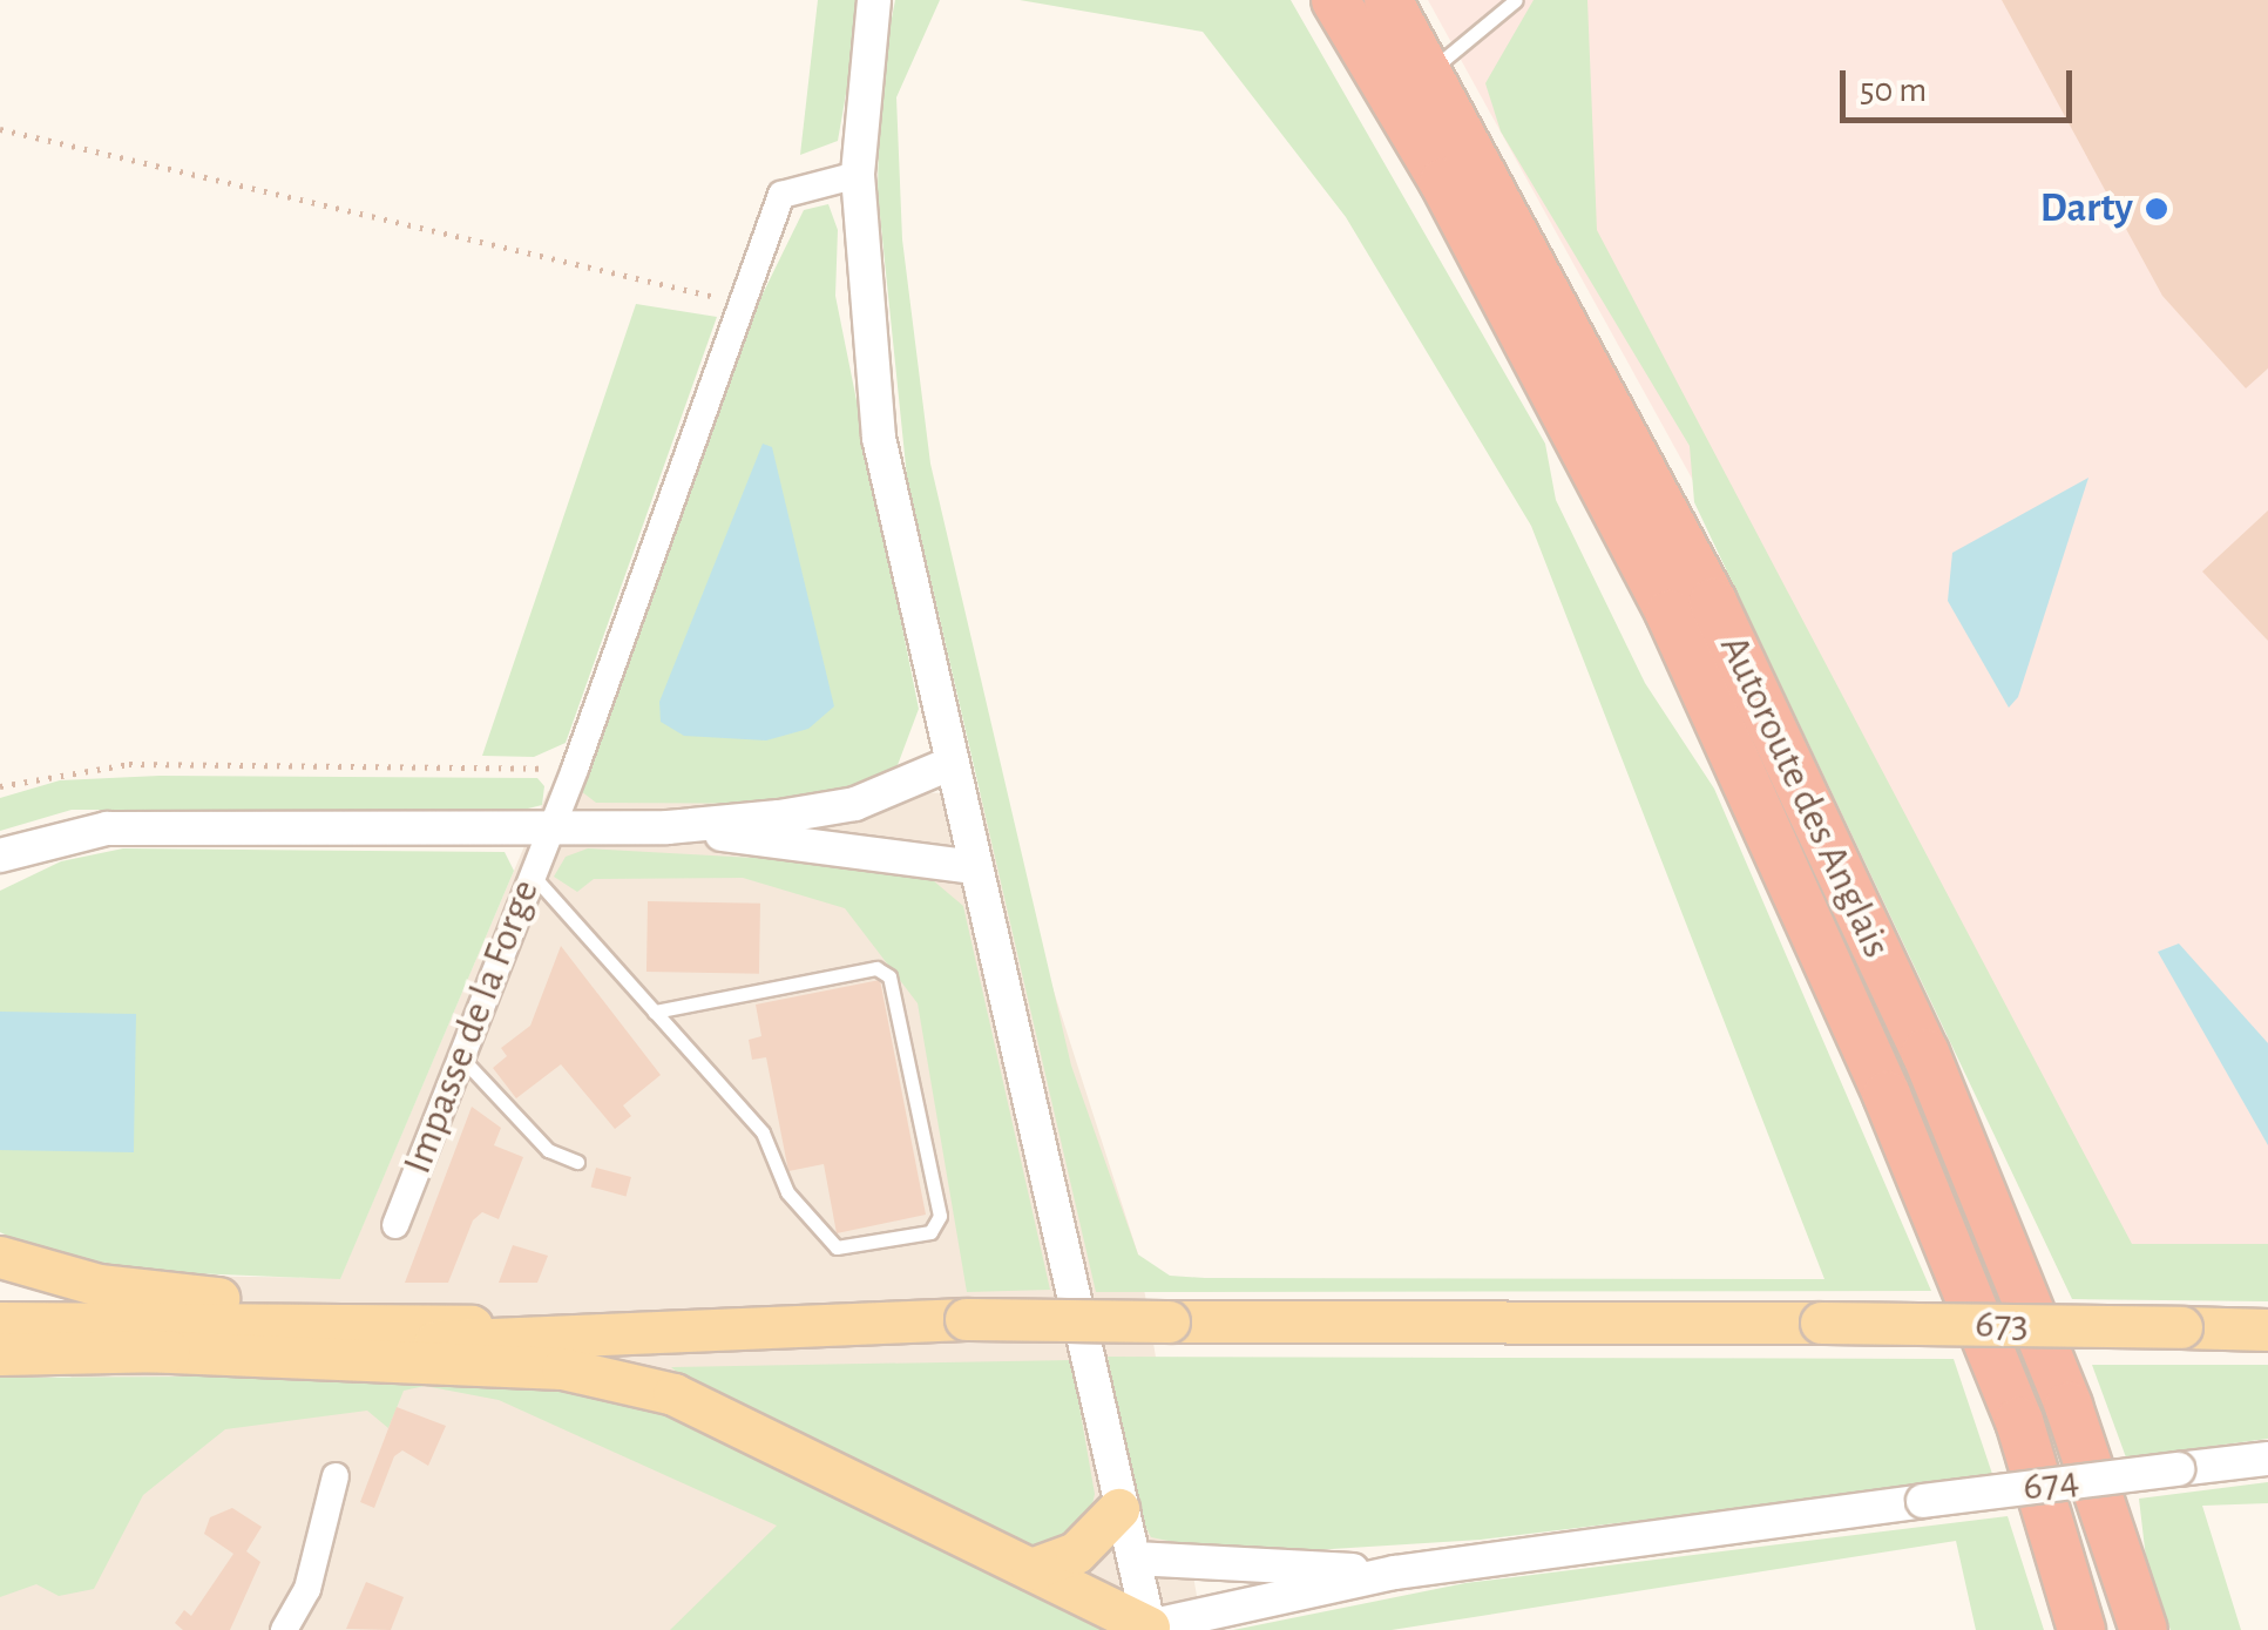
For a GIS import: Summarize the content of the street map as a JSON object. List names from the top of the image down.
{
  "streets": {
    "highway": ["Autoroute des Anglais"],
    "main road": ["673"],
    "street": ["Impasse de la Forge", "674"]
  },
  "places": ["Darty"],
  "scale_bar": "50 m"
}
